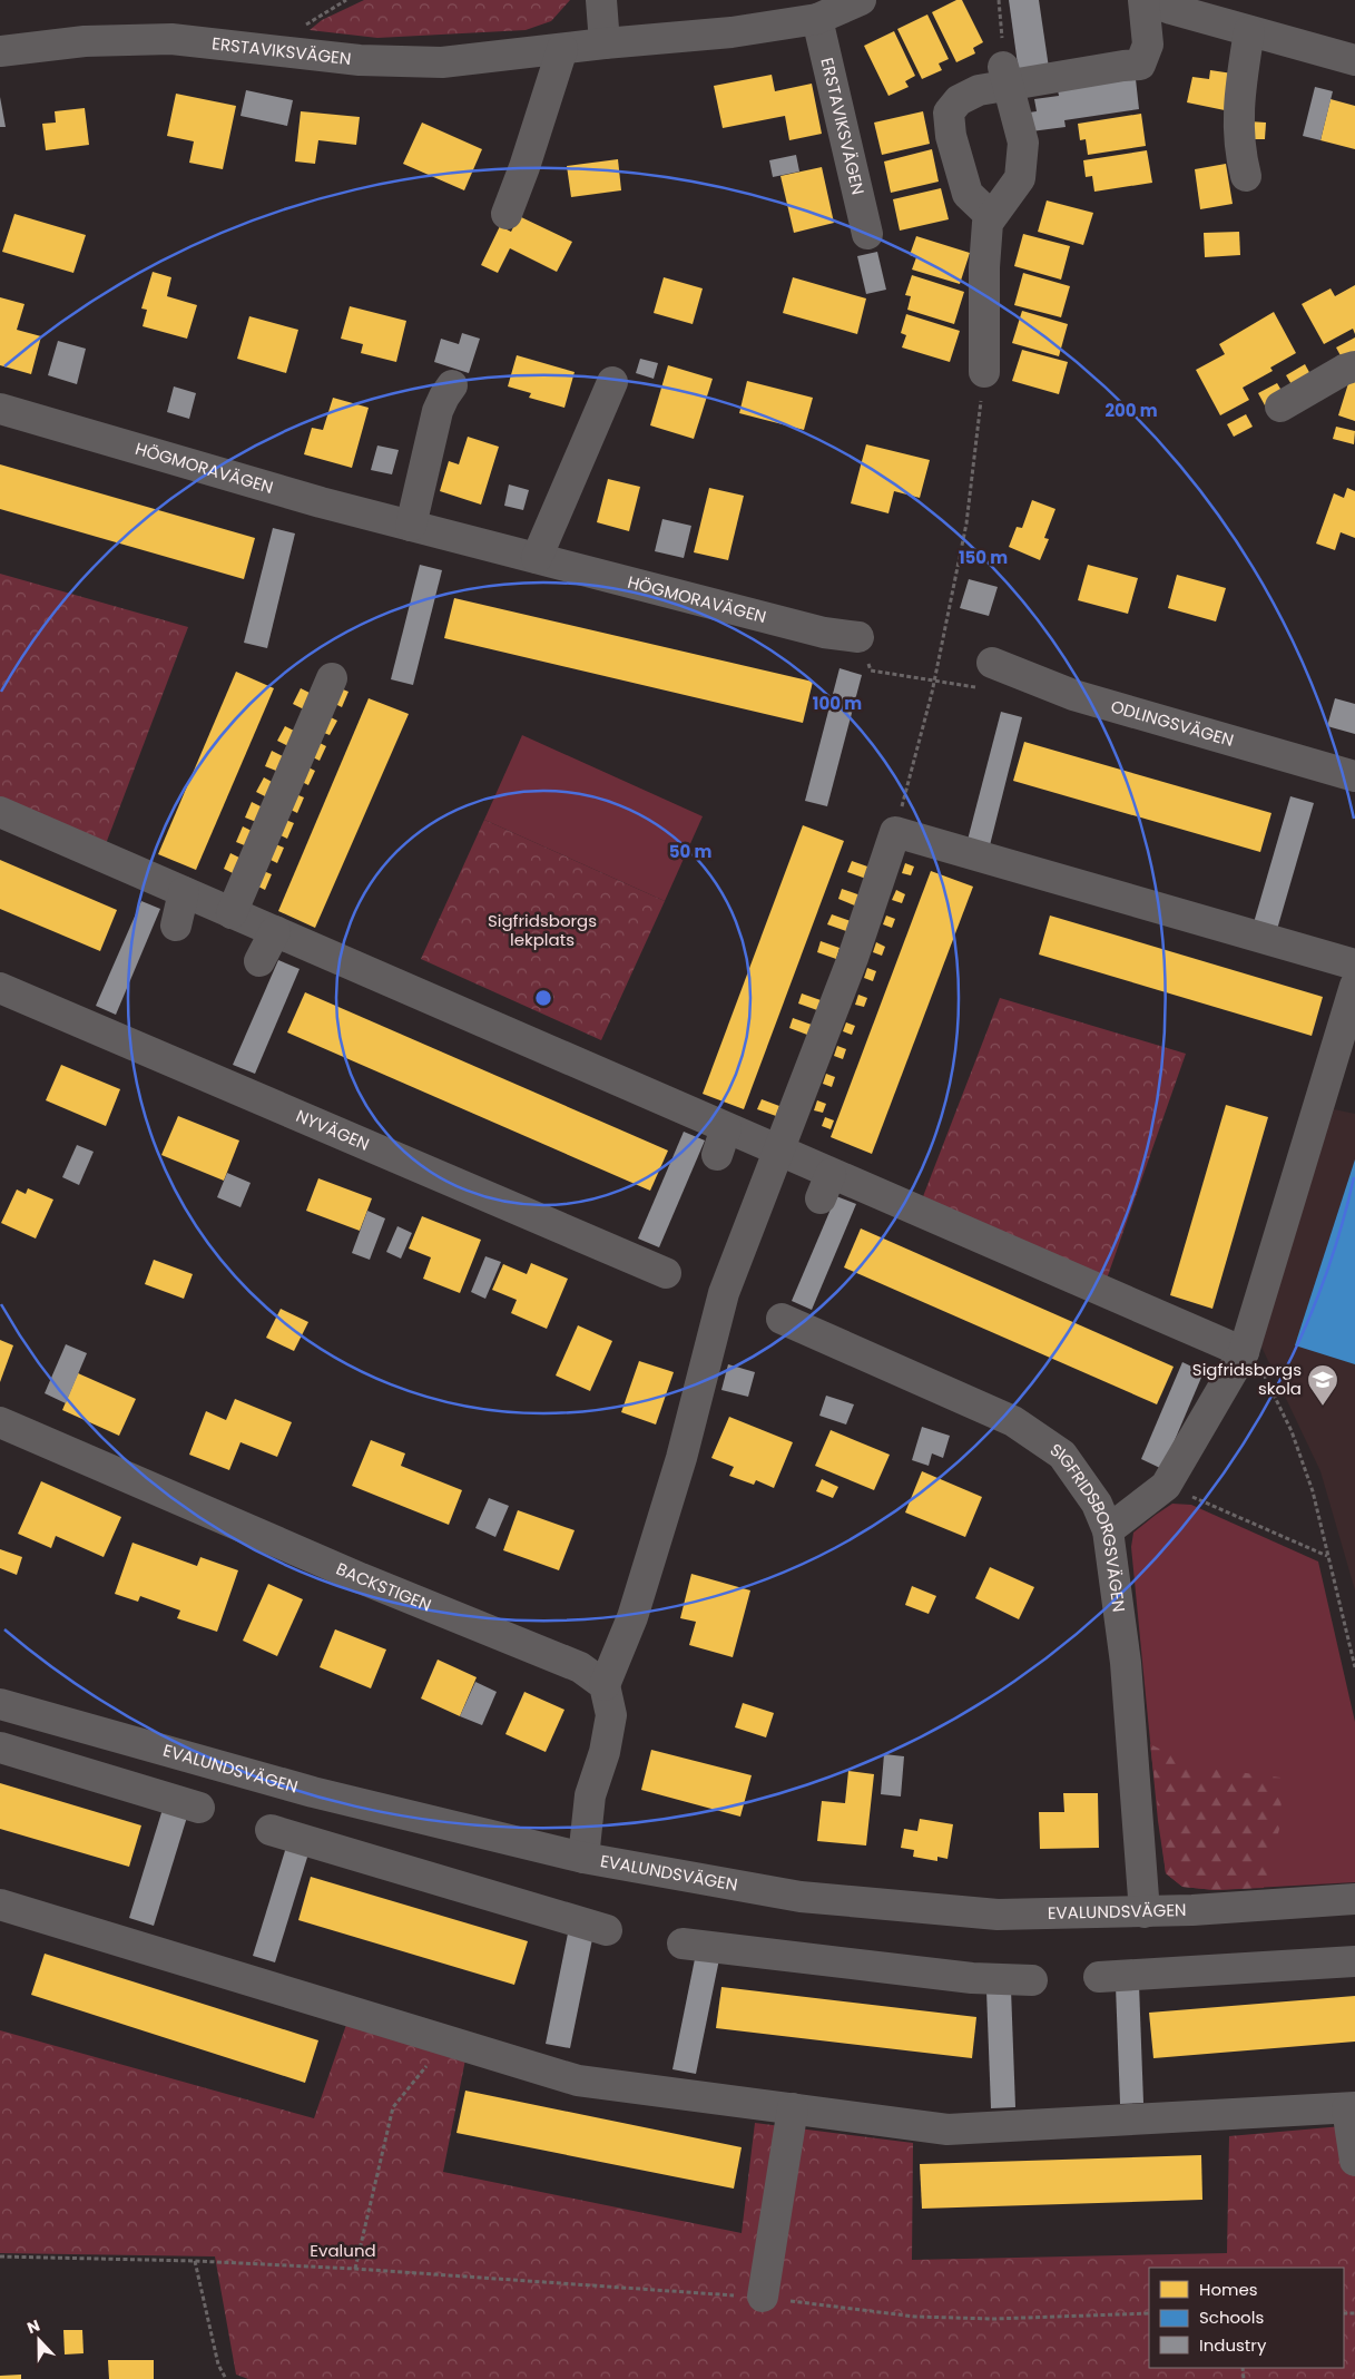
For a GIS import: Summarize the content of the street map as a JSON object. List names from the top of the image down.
{
  "streets": {
    "street": [
      "ERSTAVIKSVÄGEN",
      "HÖGMORAVÄGEN",
      "ODLINGSVÄGEN",
      "NYVÄGEN",
      "SIGFRIDSBORGSVÄGEN",
      "BACKSTIGEN",
      "EVALUNDSVÄGEN"
    ]
  },
  "crossings": [
    ["SIGFRIDSBORGSVÄGEN", "EVALUNDSVÄGEN"]
  ],
  "parks": ["Sigfridsborgs lekplats", "Evalund"],
  "places": {
    "school or university": ["Sigfridsborgs skola"]
  },
  "legend": ["Homes", "Schools", "Industry"],
  "north": "top",
  "rings": [
    "200 m",
    "150 m",
    "100 m",
    "50 m"
  ]
}
